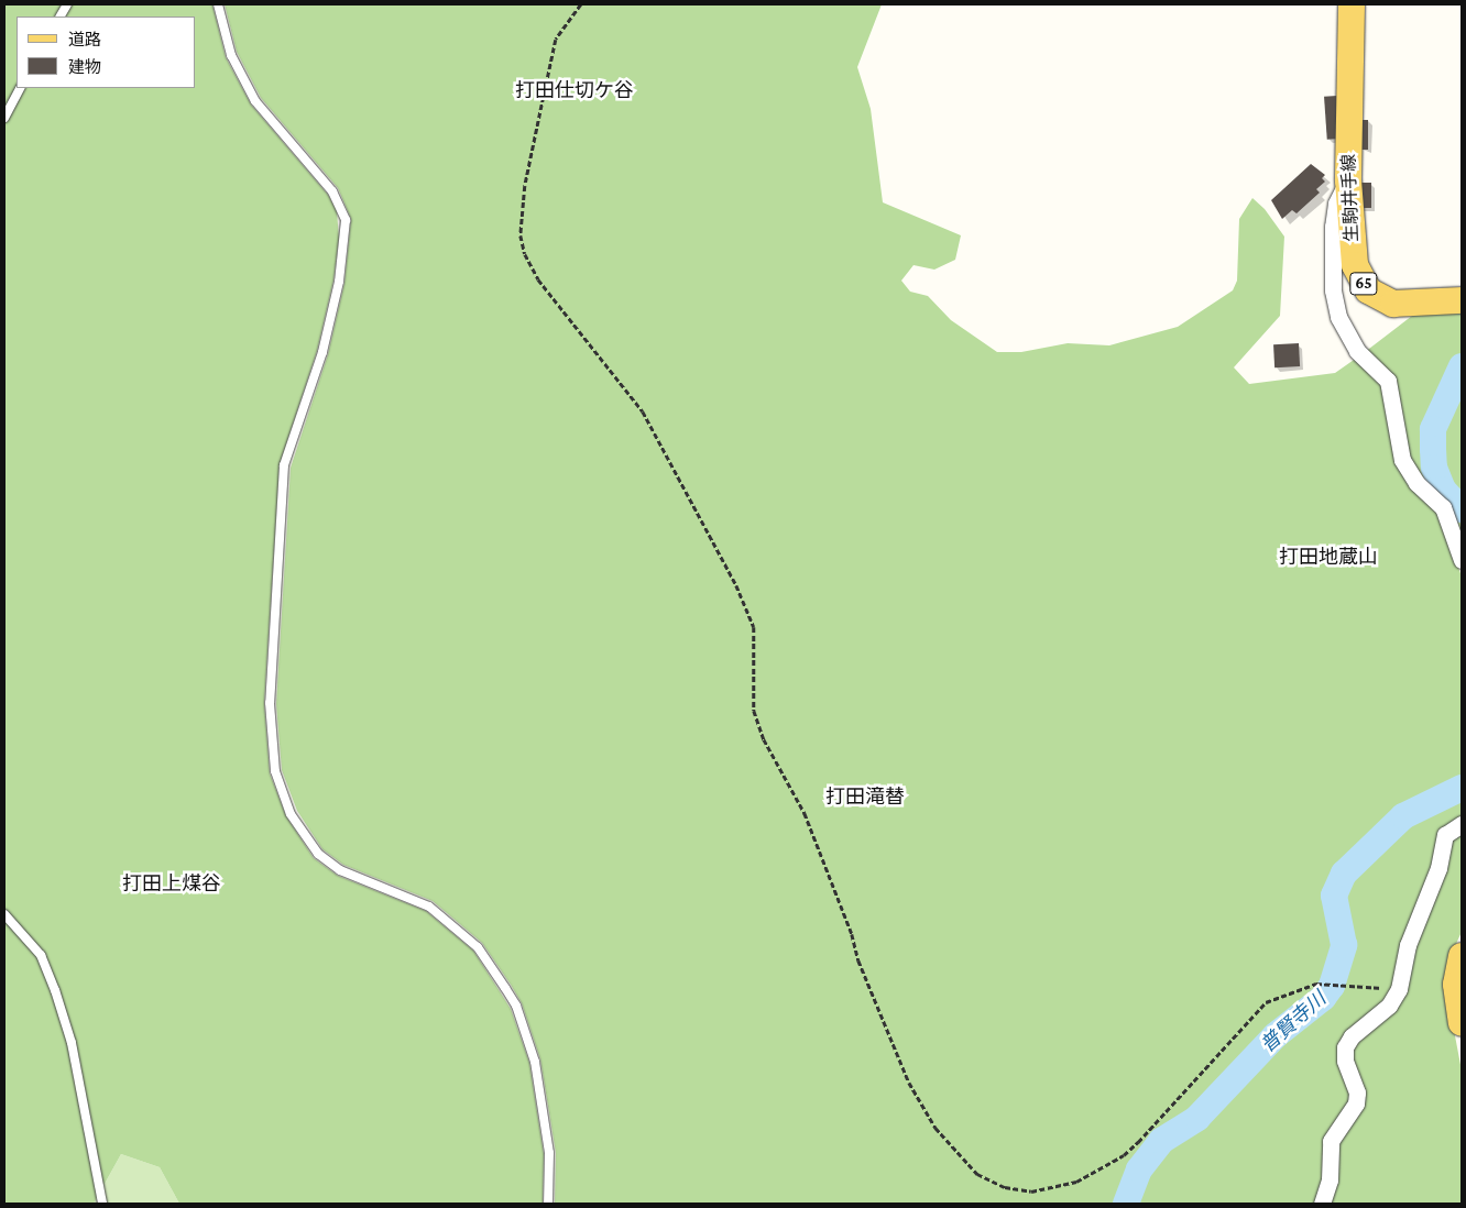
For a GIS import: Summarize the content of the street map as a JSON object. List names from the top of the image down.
{
  "streets": {
    "main road": ["生駒井手線", "65"]
  },
  "districts": [
    "打田仕切ケ谷",
    "打田地蔵山",
    "打田滝替",
    "打田上煤谷"
  ],
  "water": ["普賢寺川"],
  "legend": ["道路", "建物"]
}
